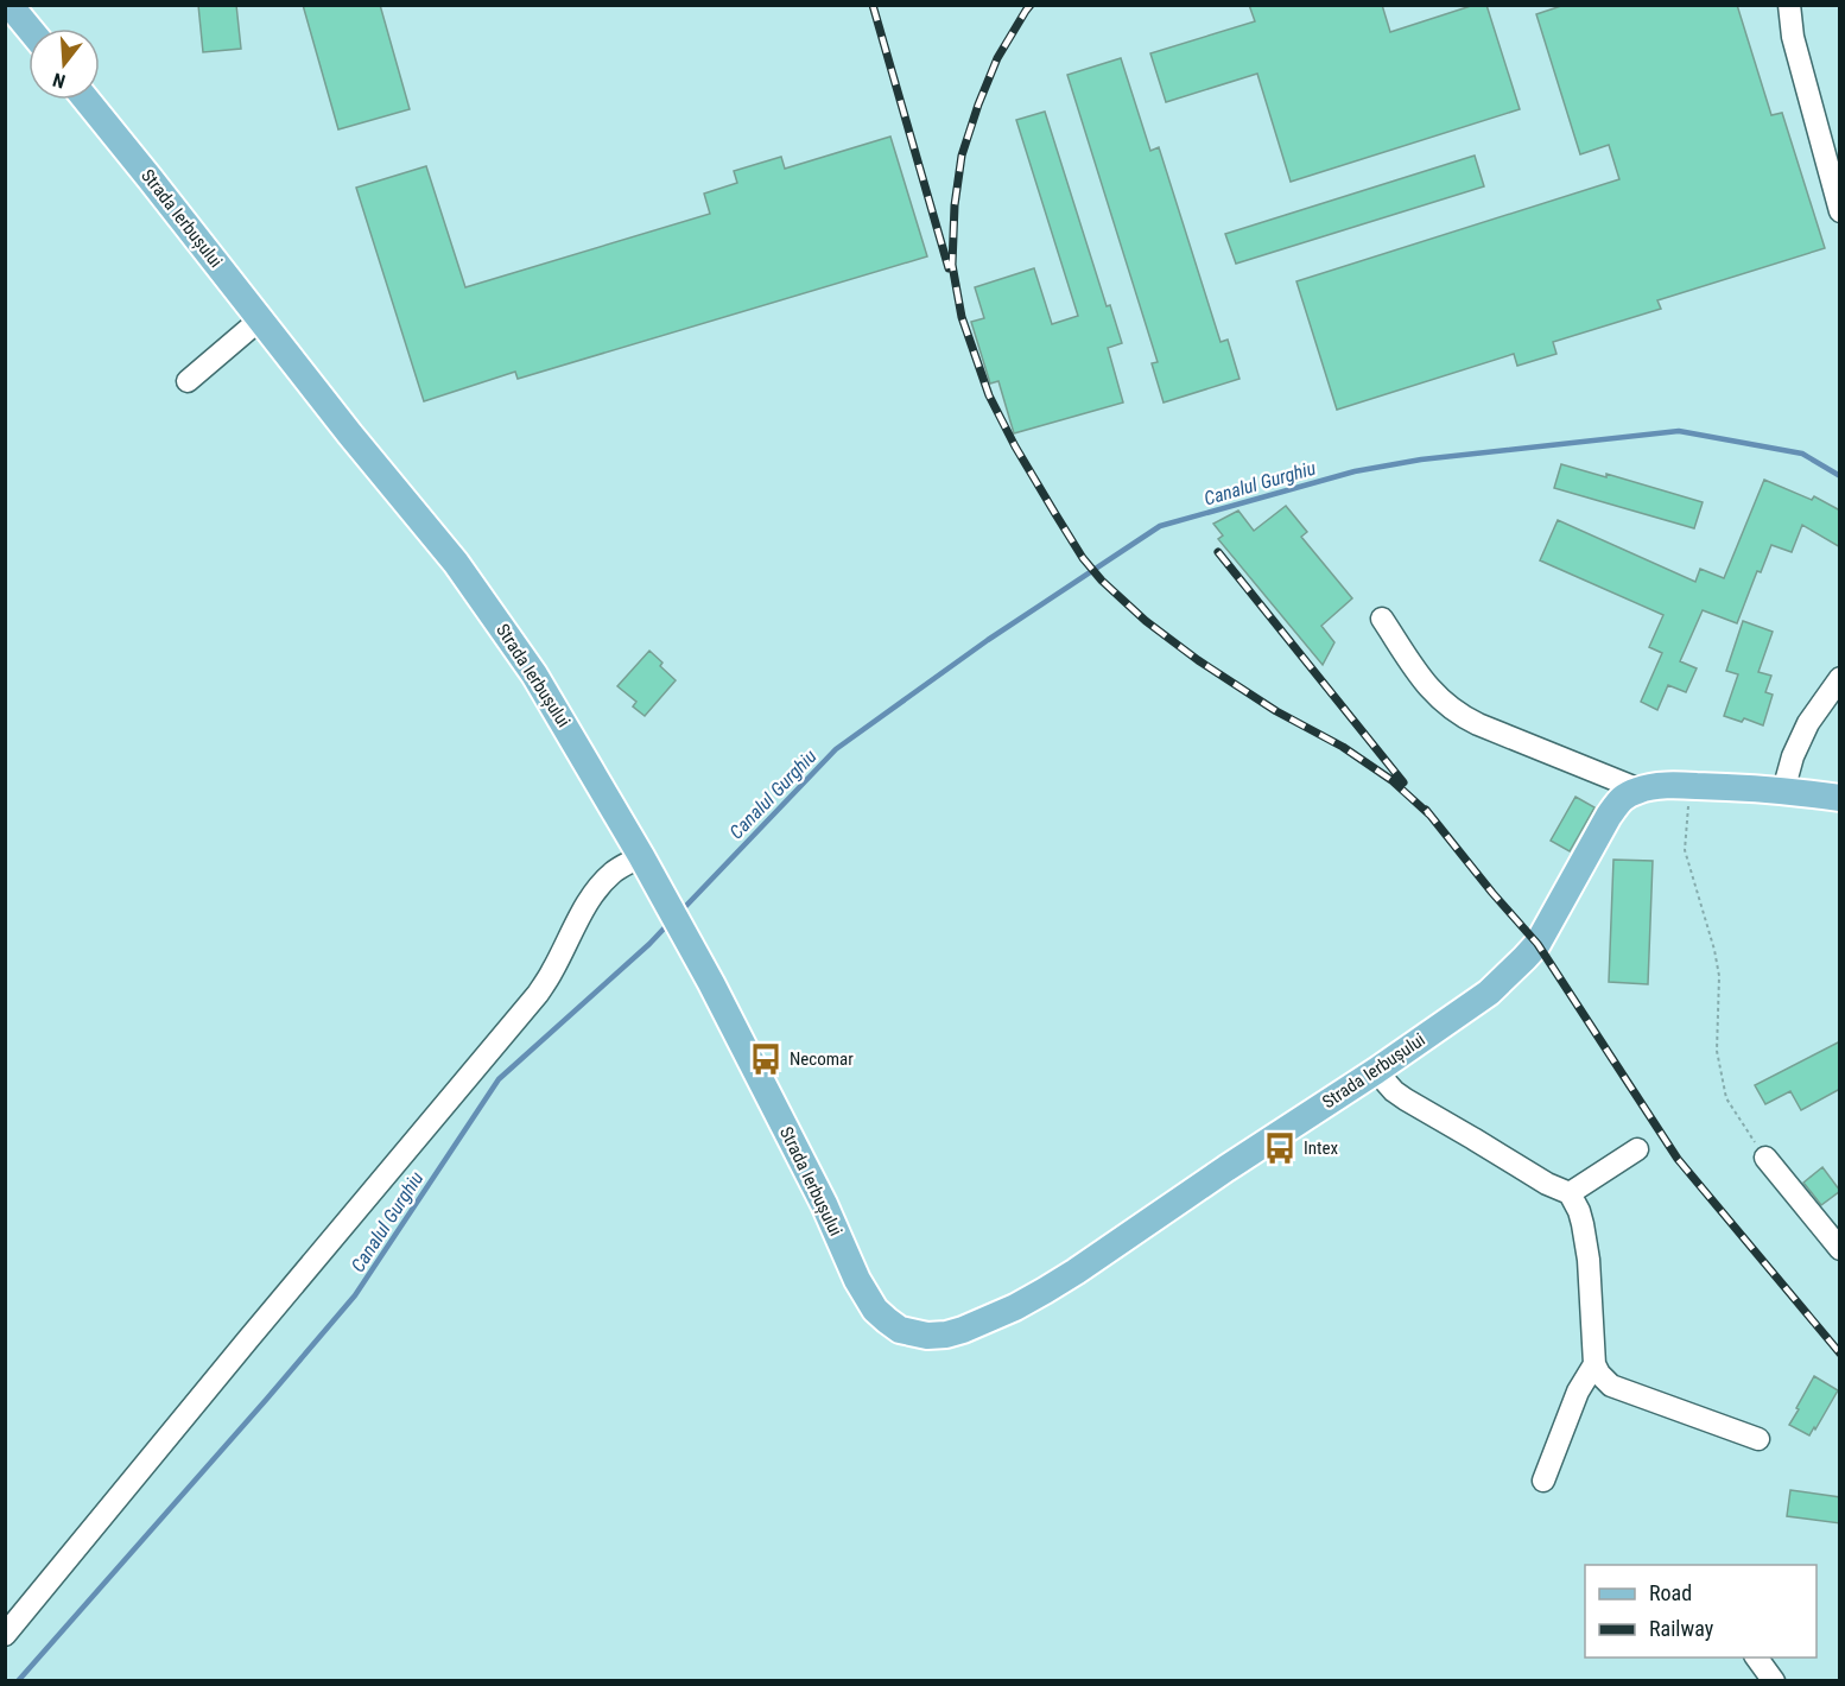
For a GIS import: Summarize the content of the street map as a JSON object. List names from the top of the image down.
{
  "streets": {
    "main road": ["Strada Ierbușului"]
  },
  "water": ["Canalul Gurghiu"],
  "places": {
    "bus stop": ["Necomar", "Intex"]
  },
  "legend": ["Road", "Railway"],
  "north": "bottom"
}
